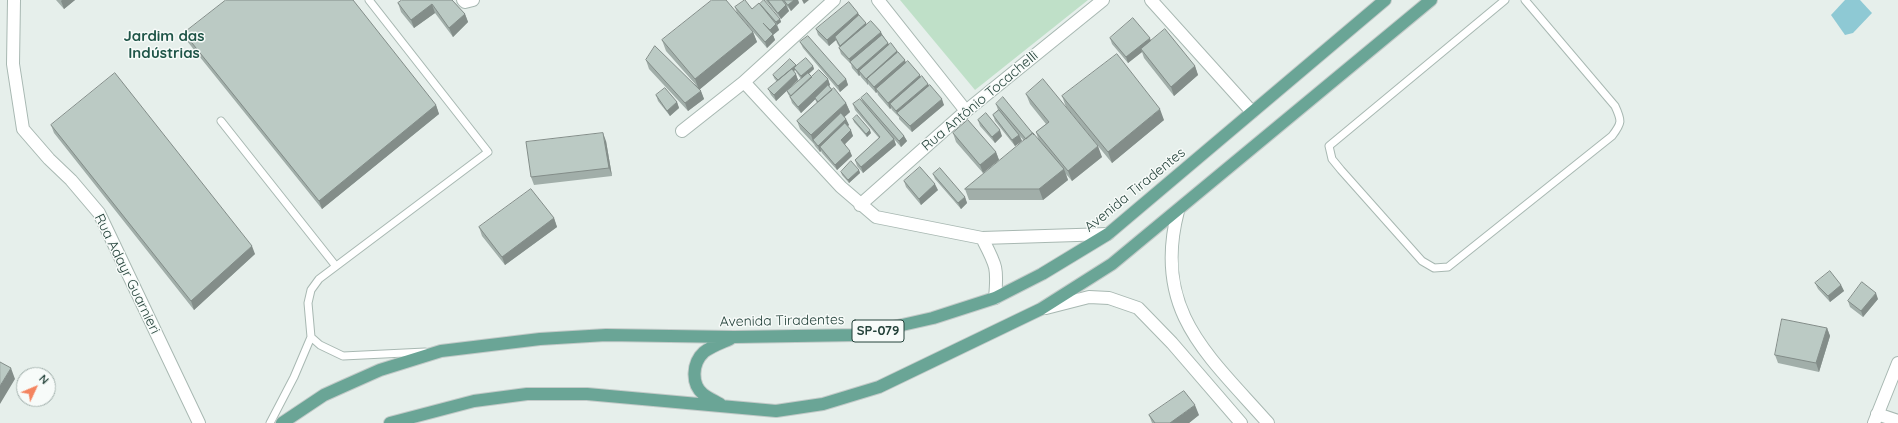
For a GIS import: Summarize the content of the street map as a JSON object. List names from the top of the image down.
{
  "streets": {
    "main road": ["Avenida Tiradentes", "SP-079"],
    "street": ["Rua Antônio Tocachelli", "Rua Adayr Guarnieri"]
  },
  "districts": ["Jardim das Indústrias"],
  "north": "top right"
}
